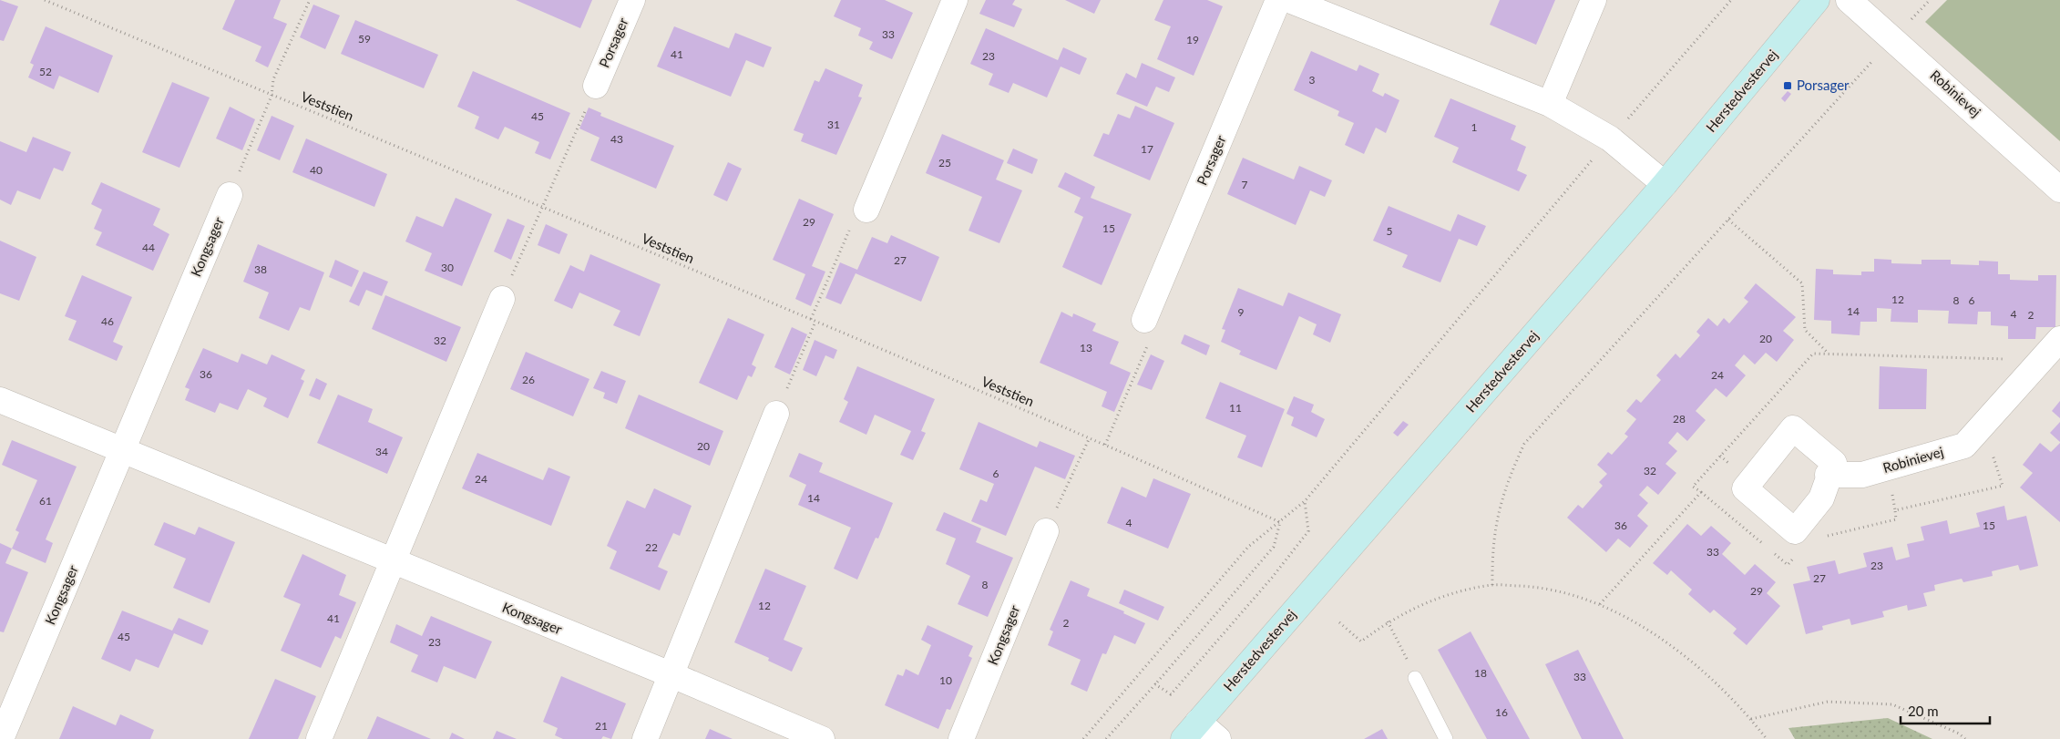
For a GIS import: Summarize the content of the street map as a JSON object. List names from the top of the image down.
{
  "streets": {
    "street": [
      "Porsager",
      "Herstedvestervej",
      "Robinievej",
      "Kongsager"
    ],
    "path": ["Veststien"]
  },
  "places": {
    "transit": ["Porsager"]
  },
  "house_numbers": [
    "33",
    "59",
    "19",
    "41",
    "23",
    "52",
    "3",
    "45",
    "31",
    "1",
    "43",
    "17",
    "25",
    "40",
    "7",
    "29",
    "15",
    "5",
    "44",
    "27",
    "30",
    "38",
    "12",
    "8",
    "6",
    "14",
    "9",
    "4",
    "2",
    "46",
    "20",
    "32",
    "13",
    "36",
    "24",
    "26",
    "11",
    "28",
    "20",
    "34",
    "32",
    "6",
    "24",
    "14",
    "61",
    "4",
    "36",
    "15",
    "22",
    "33",
    "23",
    "27",
    "8",
    "29",
    "12",
    "41",
    "2",
    "45",
    "23",
    "18",
    "33",
    "10",
    "16",
    "21"
  ],
  "scale_bar": "20 m"
}
